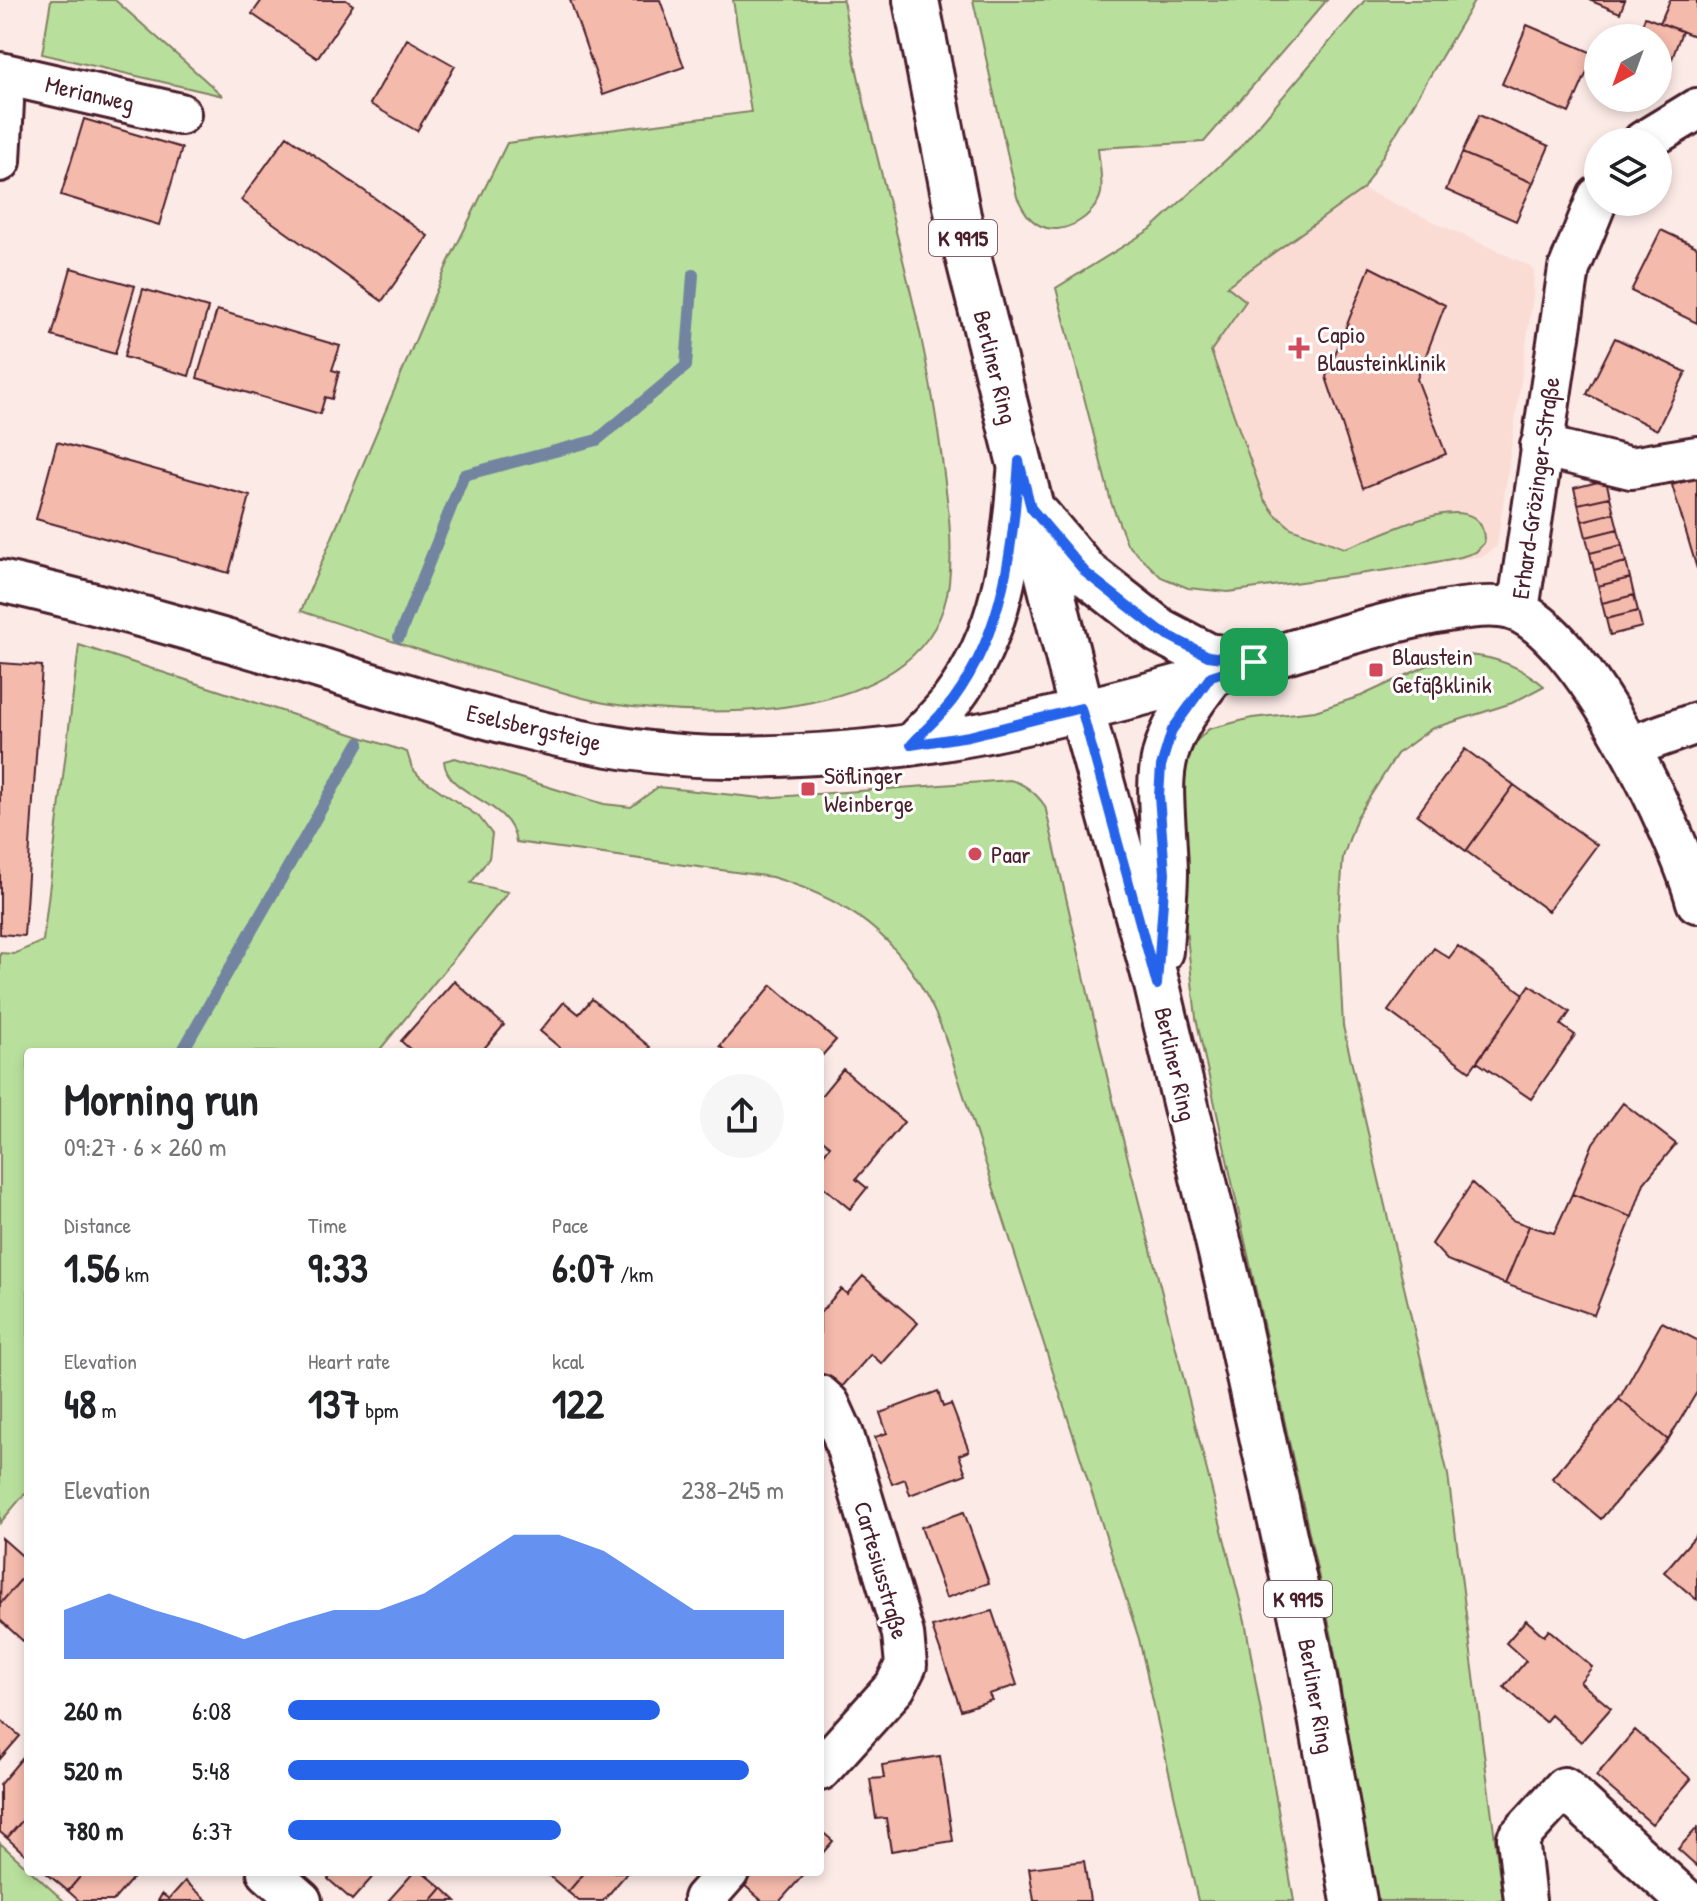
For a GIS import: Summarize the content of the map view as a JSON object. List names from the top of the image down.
{
  "streets": {
    "main road": ["K 9915", "Berliner Ring"],
    "street": [
      "Merianweg",
      "Erhard-Grözinger-Straße",
      "Eselsbergsteige",
      "Cartesiusstraße"
    ]
  },
  "crossings": [
    ["Berliner Ring", "Eselsbergsteige"],
    ["Erhard-Grözinger-Straße", "Eselsbergsteige"]
  ],
  "places": {
    "health": ["Capio Blausteinklinik"],
    "transit": ["Blaustein Gefäßklinik", "Söflinger Weinberge"],
    "other": ["Paar"]
  },
  "north": "bottom left",
  "page": {
    "heading": ["Morning run", "09:27 · 6 × 260 m"],
    "stats": [
      ["Distance", "1.56 km"],
      ["Time", "9:33"],
      ["Pace", "6:07 /km"],
      ["Elevation", "48 m"],
      ["Heart rate", "137 bpm"],
      ["kcal", "122"]
    ],
    "chart": ["Elevation", "238–245 m"],
    "list": [
      {
        "name": "260 m",
        "note": "6:08"
      },
      {
        "name": "520 m",
        "note": "5:48"
      },
      {
        "name": "780 m",
        "note": "6:37"
      }
    ]
  }
}
